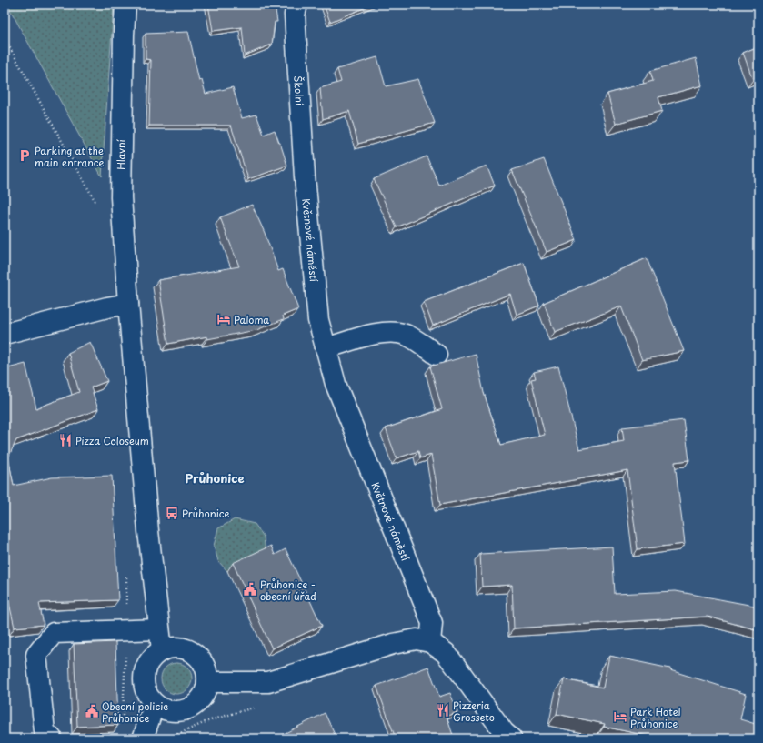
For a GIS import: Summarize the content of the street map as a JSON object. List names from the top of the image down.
{
  "streets": {
    "street": ["Školní", "Hlavní", "Květnové náměstí"]
  },
  "crossings": [
    ["Školní", "Květnové náměstí"]
  ],
  "districts": ["Průhonice"],
  "places": {
    "parking": ["Parking at the main entrance"],
    "hotel": ["Paloma", "Park Hotel Průhonice"],
    "restaurant": ["Pizza Coloseum", "Pizzeria Grosseto"],
    "bus stop": ["Průhonice"],
    "public building": ["Průhonice - obecní úřad", "Obecní policie Průhonice"]
  }
}
